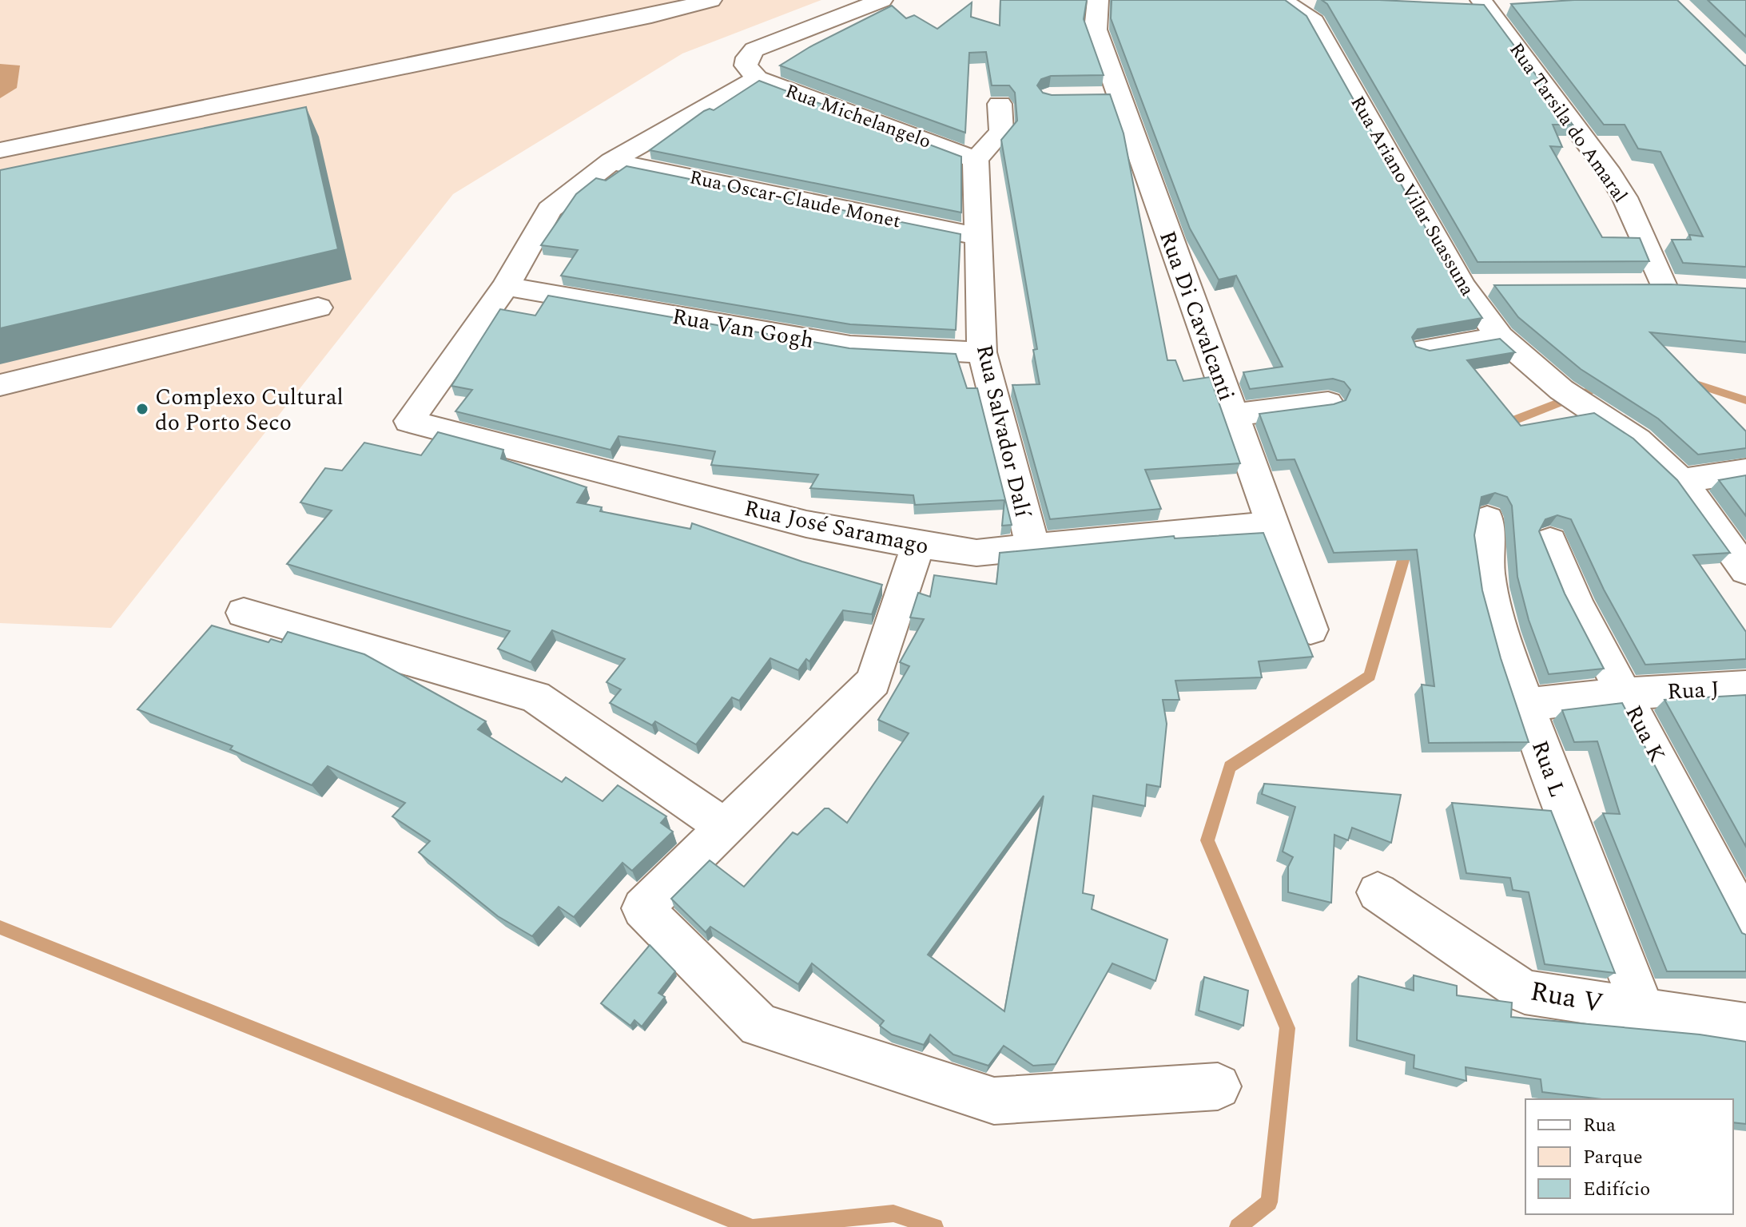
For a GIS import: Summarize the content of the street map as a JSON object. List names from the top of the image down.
{
  "streets": {
    "street": [
      "Rua Michelangelo",
      "Rua Tarsila do Amaral",
      "Rua Ariano Vilar Suassuna",
      "Rua Oscar-Claude Monet",
      "Rua Di Cavalcanti",
      "Rua Van Gogh",
      "Rua Salvador Dalí",
      "Rua José Saramago",
      "Rua J",
      "Rua K",
      "Rua L",
      "Rua V"
    ]
  },
  "crossings": [
    ["Rua Michelangelo", "Rua Salvador Dalí"],
    ["Rua Oscar-Claude Monet", "Rua Salvador Dalí"],
    ["Rua Di Cavalcanti", "Rua José Saramago"],
    ["Rua Van Gogh", "Rua Salvador Dalí"],
    ["Rua Van Gogh", "Rua José Saramago"],
    ["Rua Salvador Dalí", "Rua José Saramago"],
    ["Rua J", "Rua K"],
    ["Rua J", "Rua L"],
    ["Rua L", "Rua V"]
  ],
  "places": ["Complexo Cultural do Porto Seco"],
  "legend": ["Rua", "Parque", "Edifício"]
}
